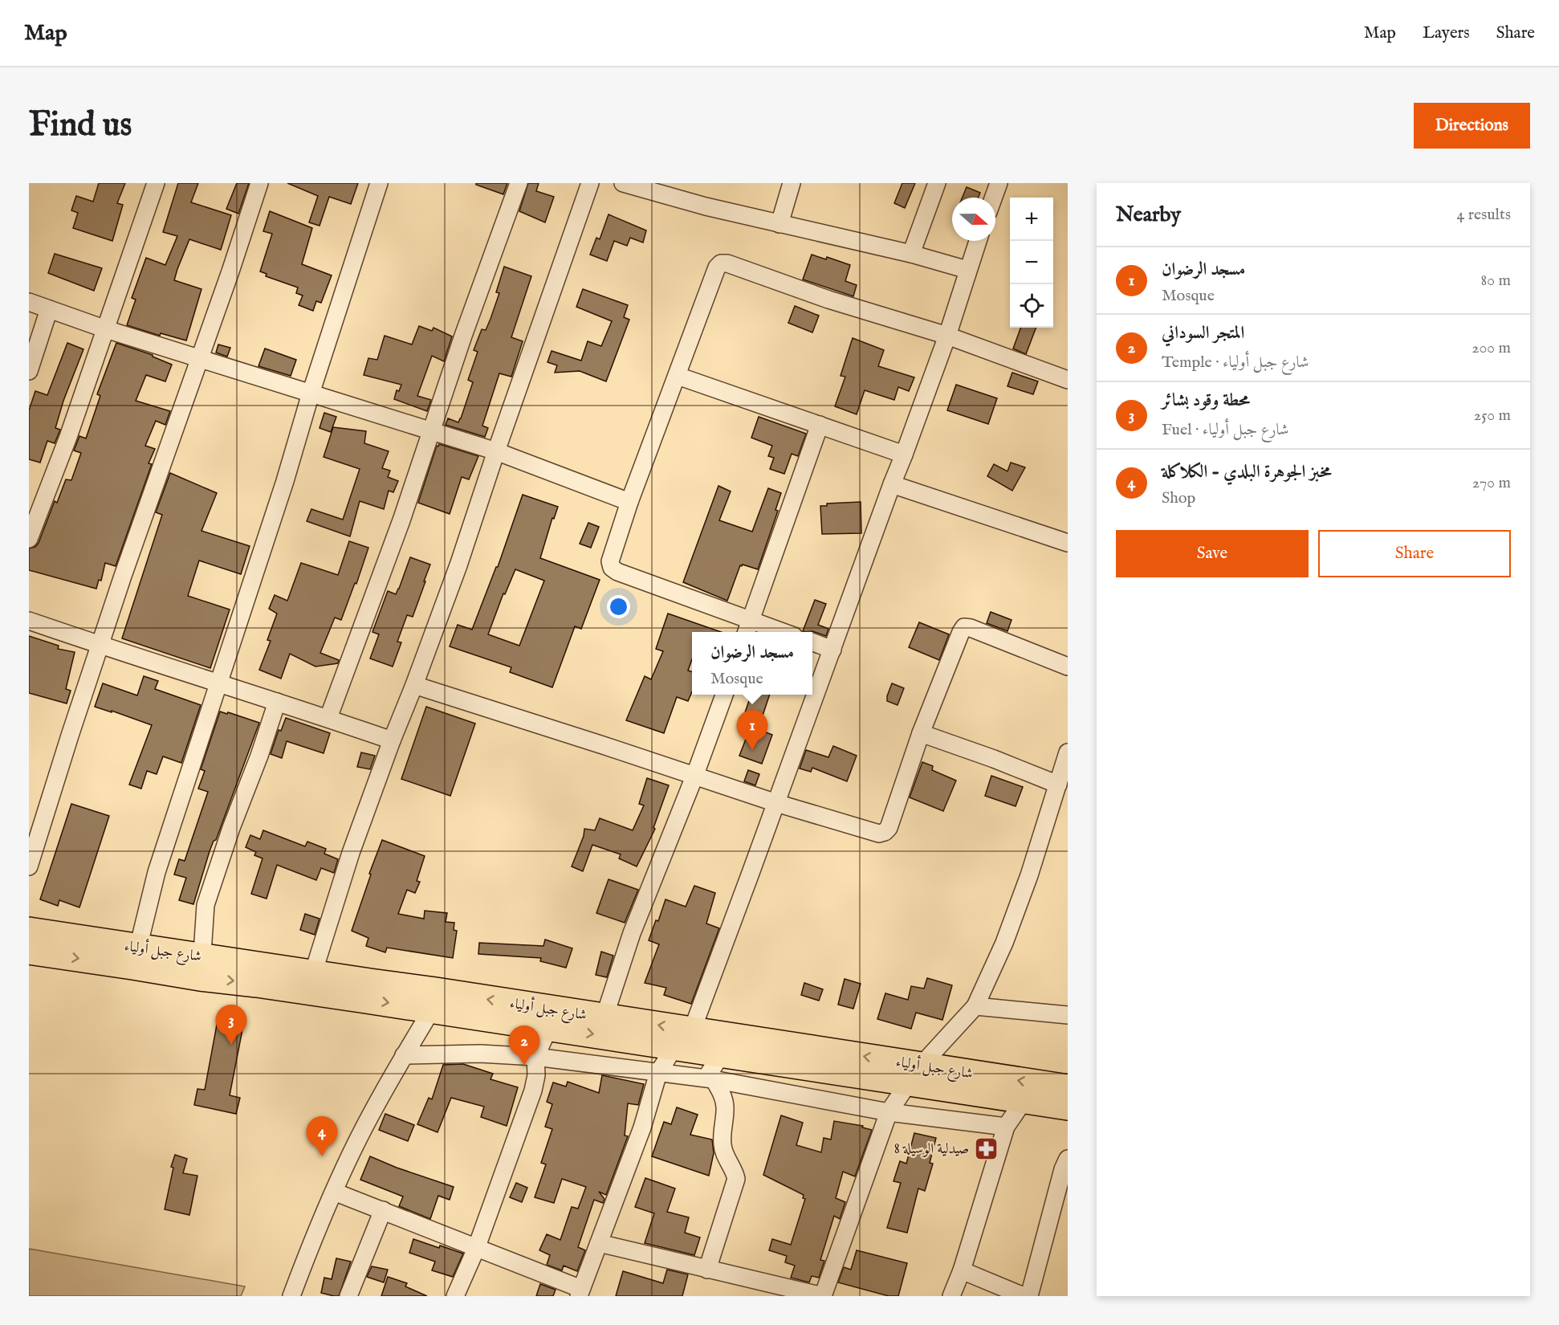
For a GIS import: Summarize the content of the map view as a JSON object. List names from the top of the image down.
{
  "streets": {
    "main road": ["شارع جبل أولياء"]
  },
  "places": {
    "pharmacy": ["صيدلية الوسيلة 8"]
  },
  "north": "right",
  "page": {
    "header": "Map",
    "nav": ["Map", "Layers", "Share"],
    "buttons": [
      "Directions",
      ["Save", "Share"]
    ],
    "title": "Find us",
    "heading": ["Nearby", "4 results"],
    "map_buttons": ["+", "−"],
    "list": [
      {
        "mark": "1",
        "name": "مسجد الرضوان",
        "note": "Mosque",
        "value": "80 m"
      },
      {
        "mark": "2",
        "name": "المتجر السوداني",
        "note": "Temple · شارع جبل أولياء",
        "value": "200 m"
      },
      {
        "mark": "3",
        "name": "محطة وقود بشائر",
        "note": "Fuel · شارع جبل أولياء",
        "value": "250 m"
      },
      {
        "mark": "4",
        "name": "مخبز الجوهرة البلدي - الكلاكلة",
        "note": "Shop",
        "value": "270 m"
      }
    ],
    "popup": ["مسجد الرضوان", "Mosque"],
    "pins": [
      "1",
      "3",
      "2",
      "4"
    ]
  }
}
